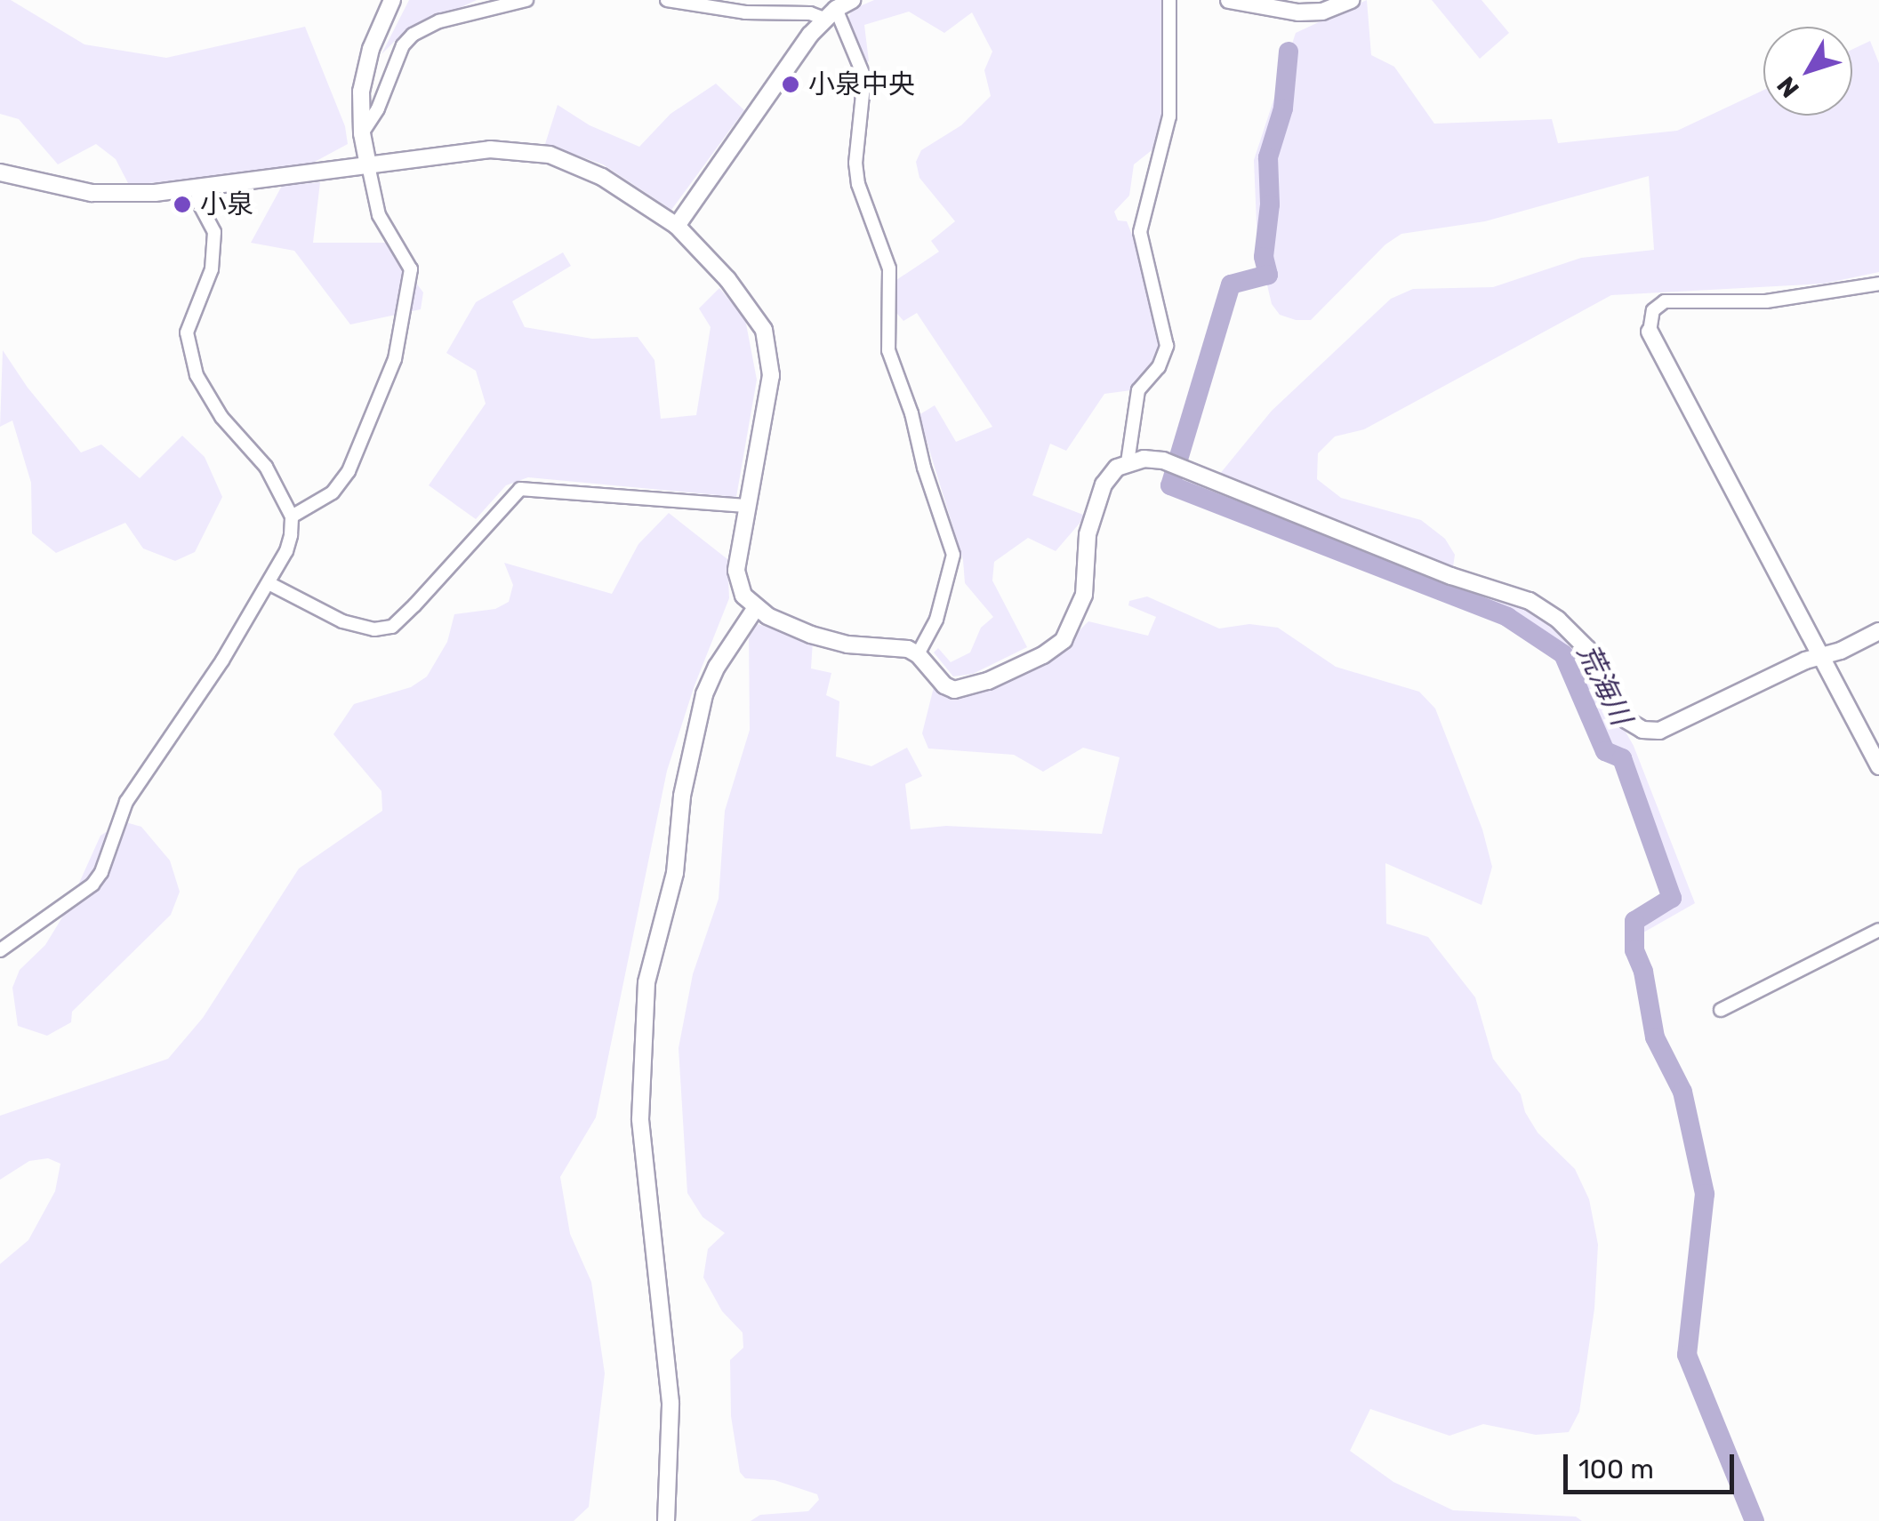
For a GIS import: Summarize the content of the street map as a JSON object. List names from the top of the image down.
{
  "water": ["荒海川"],
  "places": ["小泉中央", "小泉"],
  "scale_bar": "100 m",
  "north": "bottom left"
}
